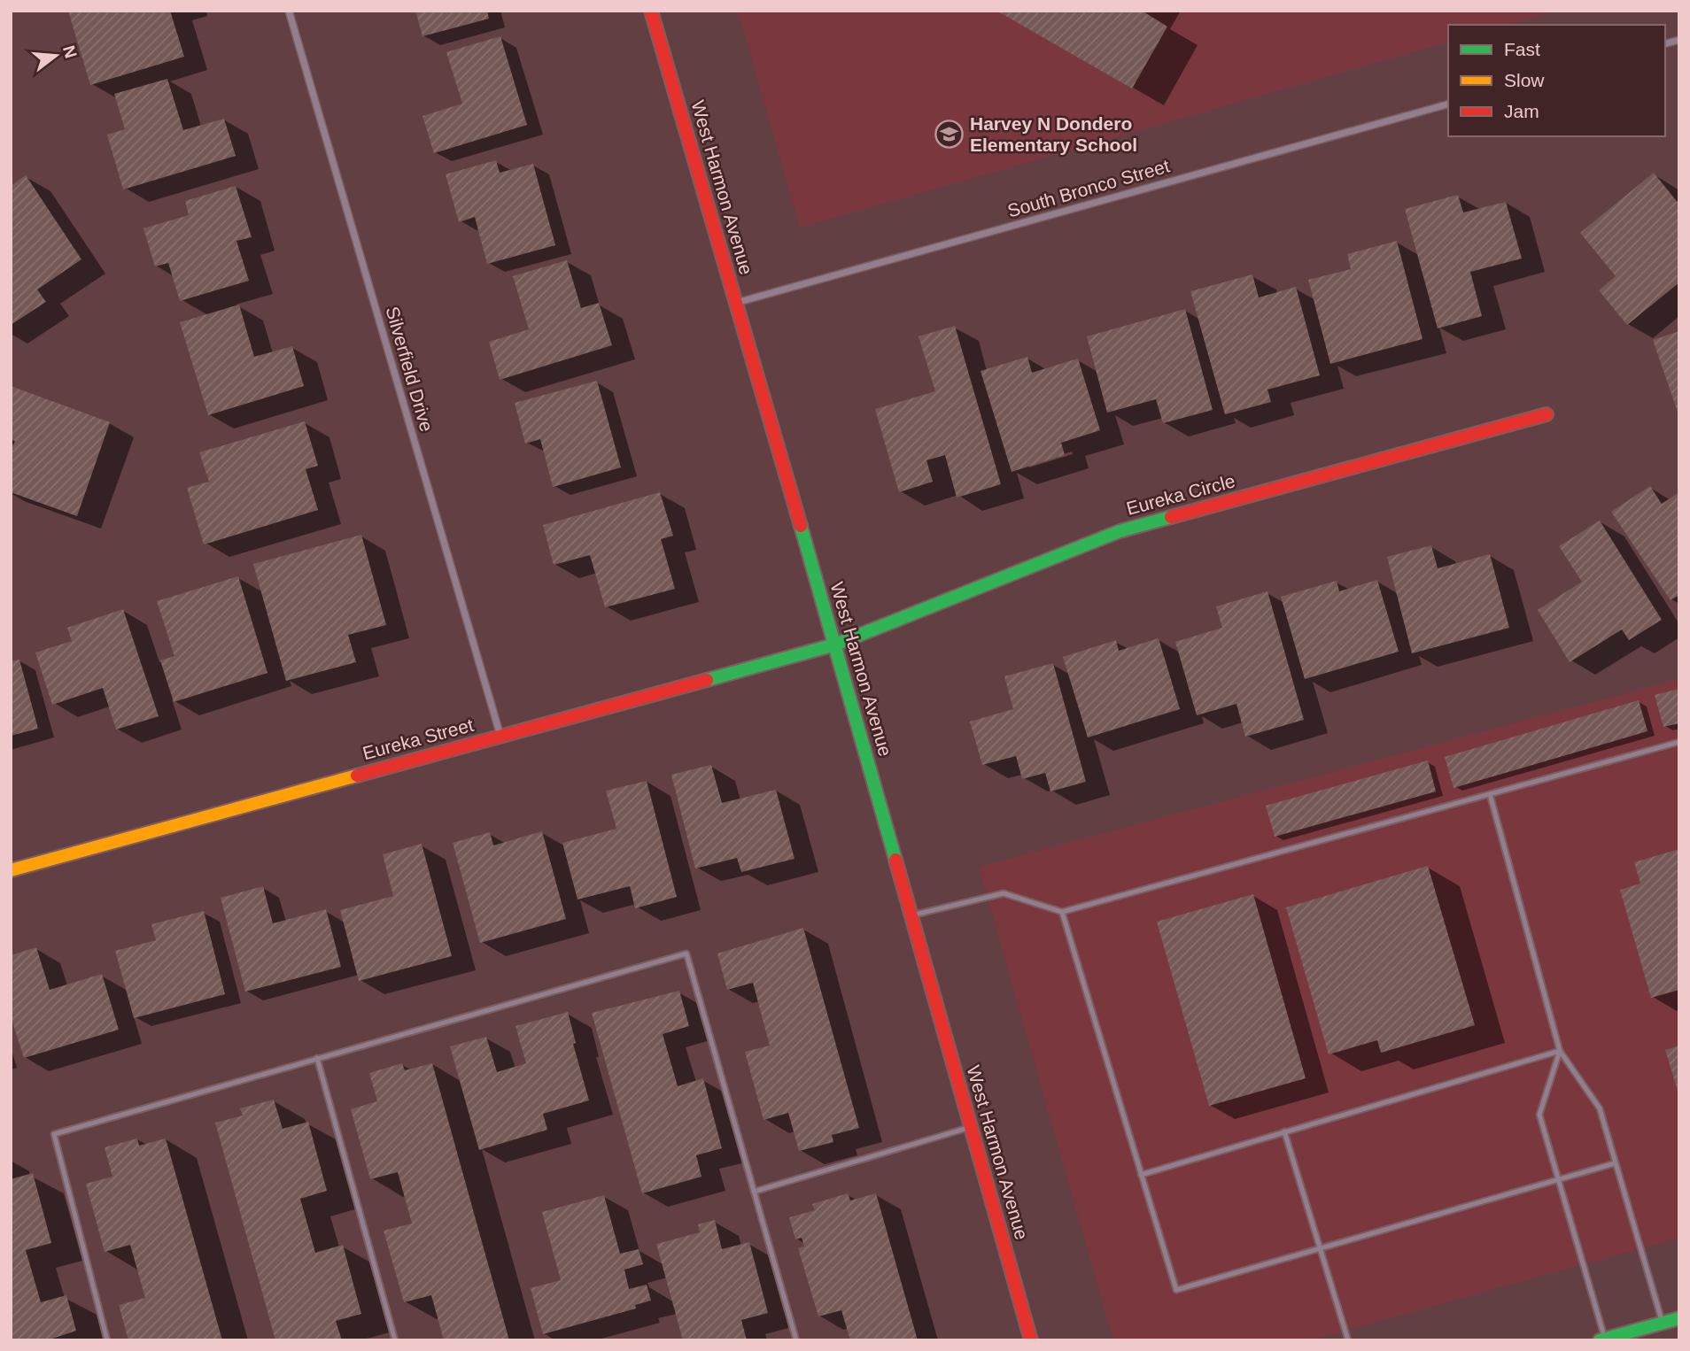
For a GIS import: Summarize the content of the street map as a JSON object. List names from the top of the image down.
{
  "streets": {
    "street": [
      "West Harmon Avenue",
      "South Bronco Street",
      "Silverfield Drive",
      "Eureka Circle",
      "Eureka Street"
    ]
  },
  "crossings": [
    ["West Harmon Avenue", "South Bronco Street"],
    ["West Harmon Avenue", "Eureka Circle"],
    ["West Harmon Avenue", "Eureka Street"],
    ["Silverfield Drive", "Eureka Street"],
    ["Eureka Circle", "Eureka Street"]
  ],
  "places": {
    "school or university": ["Harvey N Dondero Elementary School"]
  },
  "legend": ["Fast", "Slow", "Jam"],
  "north": "right"
}
